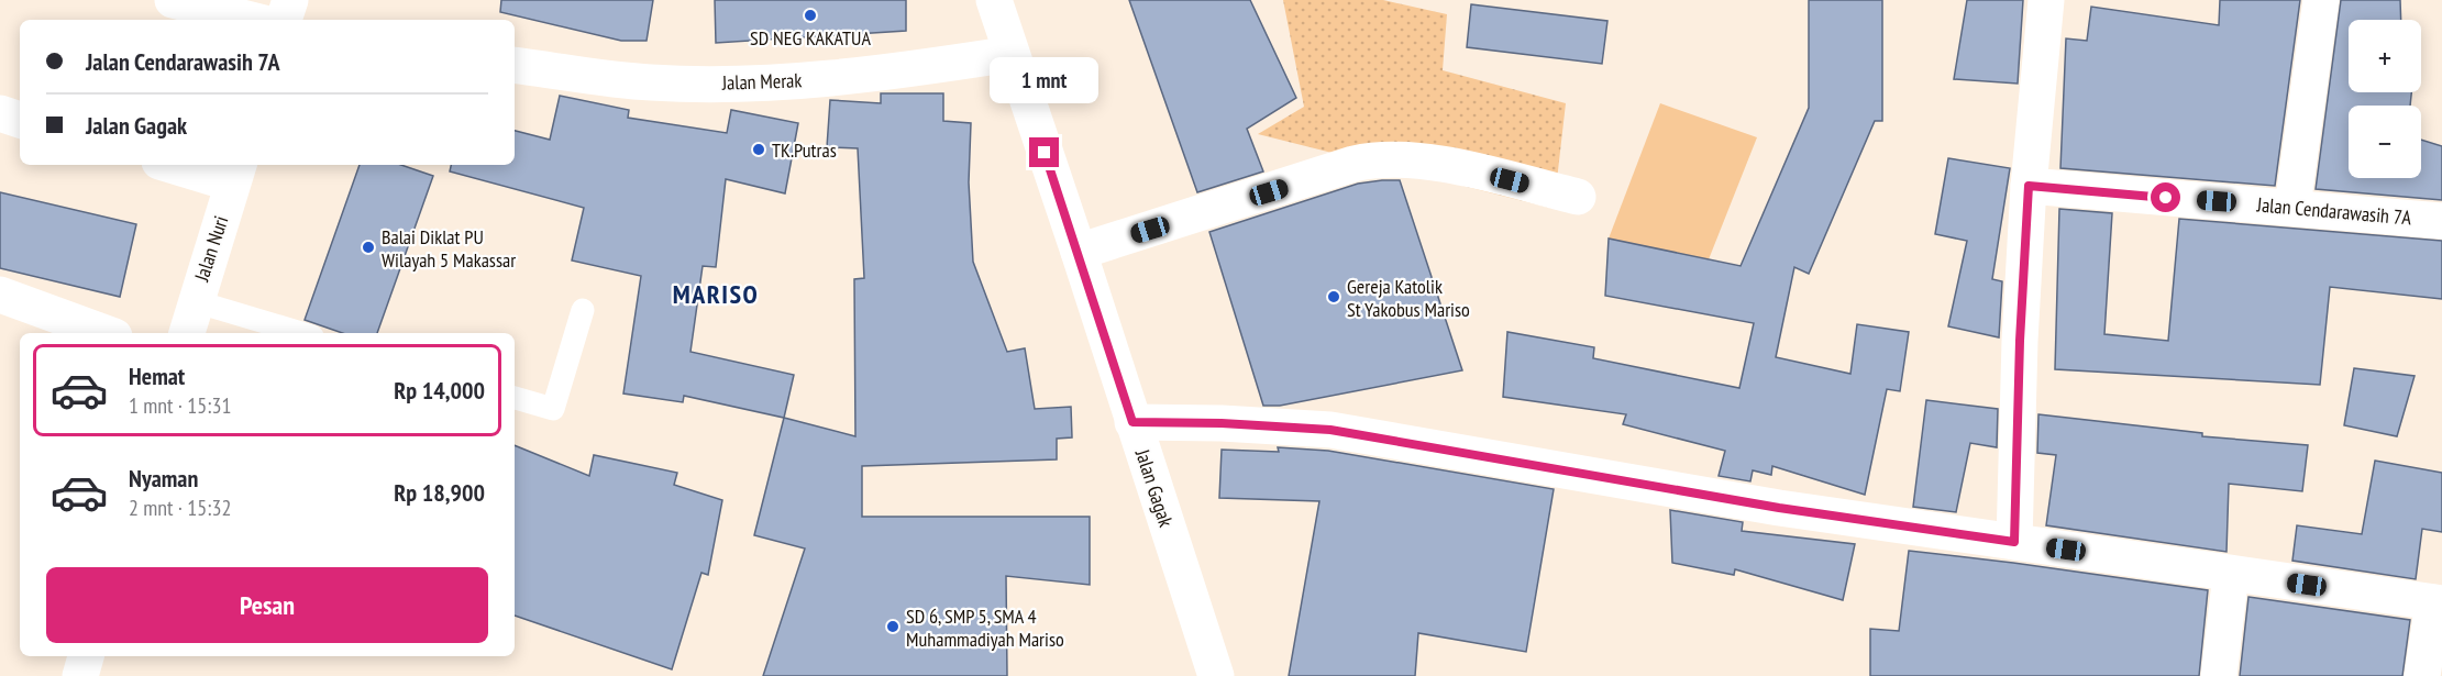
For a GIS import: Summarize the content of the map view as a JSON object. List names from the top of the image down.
{
  "streets": {
    "street": [
      "Jalan Merak",
      "Jalan Cendarawasih 7A",
      "Jalan Nuri",
      "Jalan Gagak"
    ]
  },
  "crossings": [
    ["Jalan Merak", "Jalan Gagak"]
  ],
  "districts": ["MARISO"],
  "places": [
    "SD NEG KAKATUA",
    "TK.Putras",
    "Balai Diklat PU Wilayah 5 Makassar",
    "Gereja Katolik St Yakobus Mariso",
    "SD 6, SMP 5, SMA 4 Muhammadiyah Mariso"
  ],
  "page": {
    "map_buttons": ["+", "−"],
    "banner": ["Jalan Cendarawasih 7A", "Jalan Gagak"],
    "bubble": "1 mnt",
    "list": [
      {
        "name": "Hemat",
        "note": "1 mnt · 15:31",
        "value": "Rp 14,000"
      },
      {
        "name": "Nyaman",
        "note": "2 mnt · 15:32",
        "value": "Rp 18,900"
      }
    ],
    "buttons": "Pesan"
  }
}
